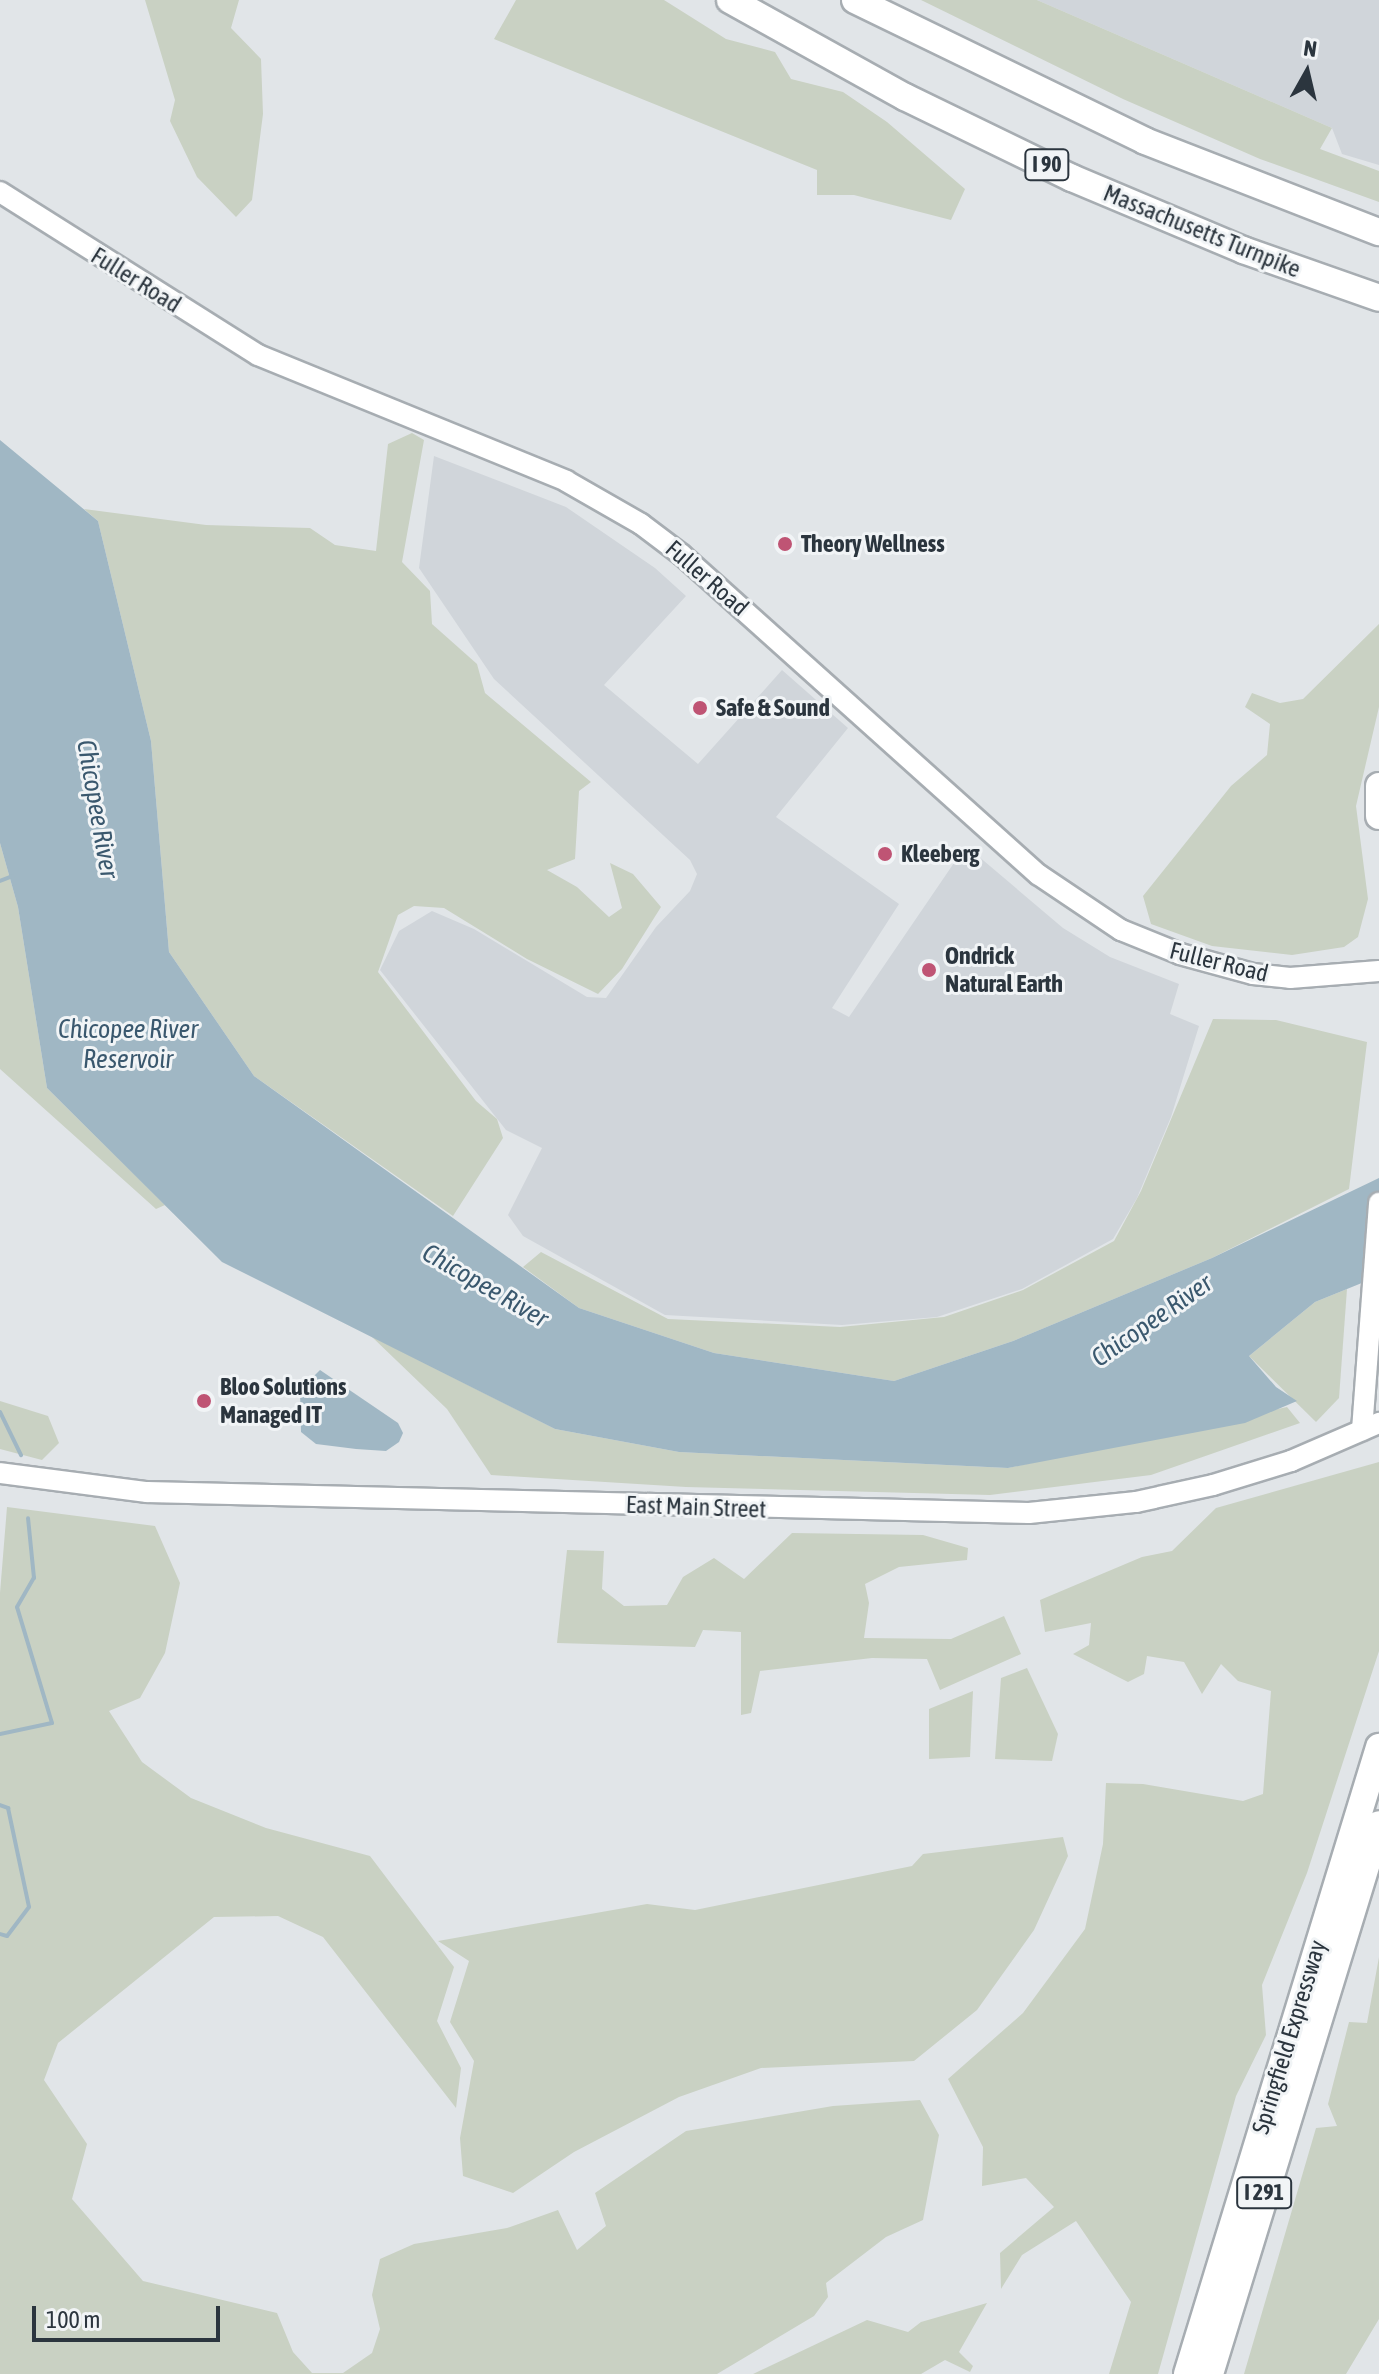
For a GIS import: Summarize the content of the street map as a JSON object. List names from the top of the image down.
{
  "streets": {
    "highway": [
      "I 90",
      "Massachusetts Turnpike",
      "Springfield Expressway",
      "I 291"
    ],
    "main road": ["Fuller Road", "East Main Street"]
  },
  "water": ["Chicopee River", "Chicopee River Reservoir"],
  "places": [
    "Theory Wellness",
    "Safe & Sound",
    "Kleeberg",
    "Ondrick Natural Earth",
    "Bloo Solutions Managed IT"
  ],
  "scale_bar": "100 m",
  "north": "top"
}
